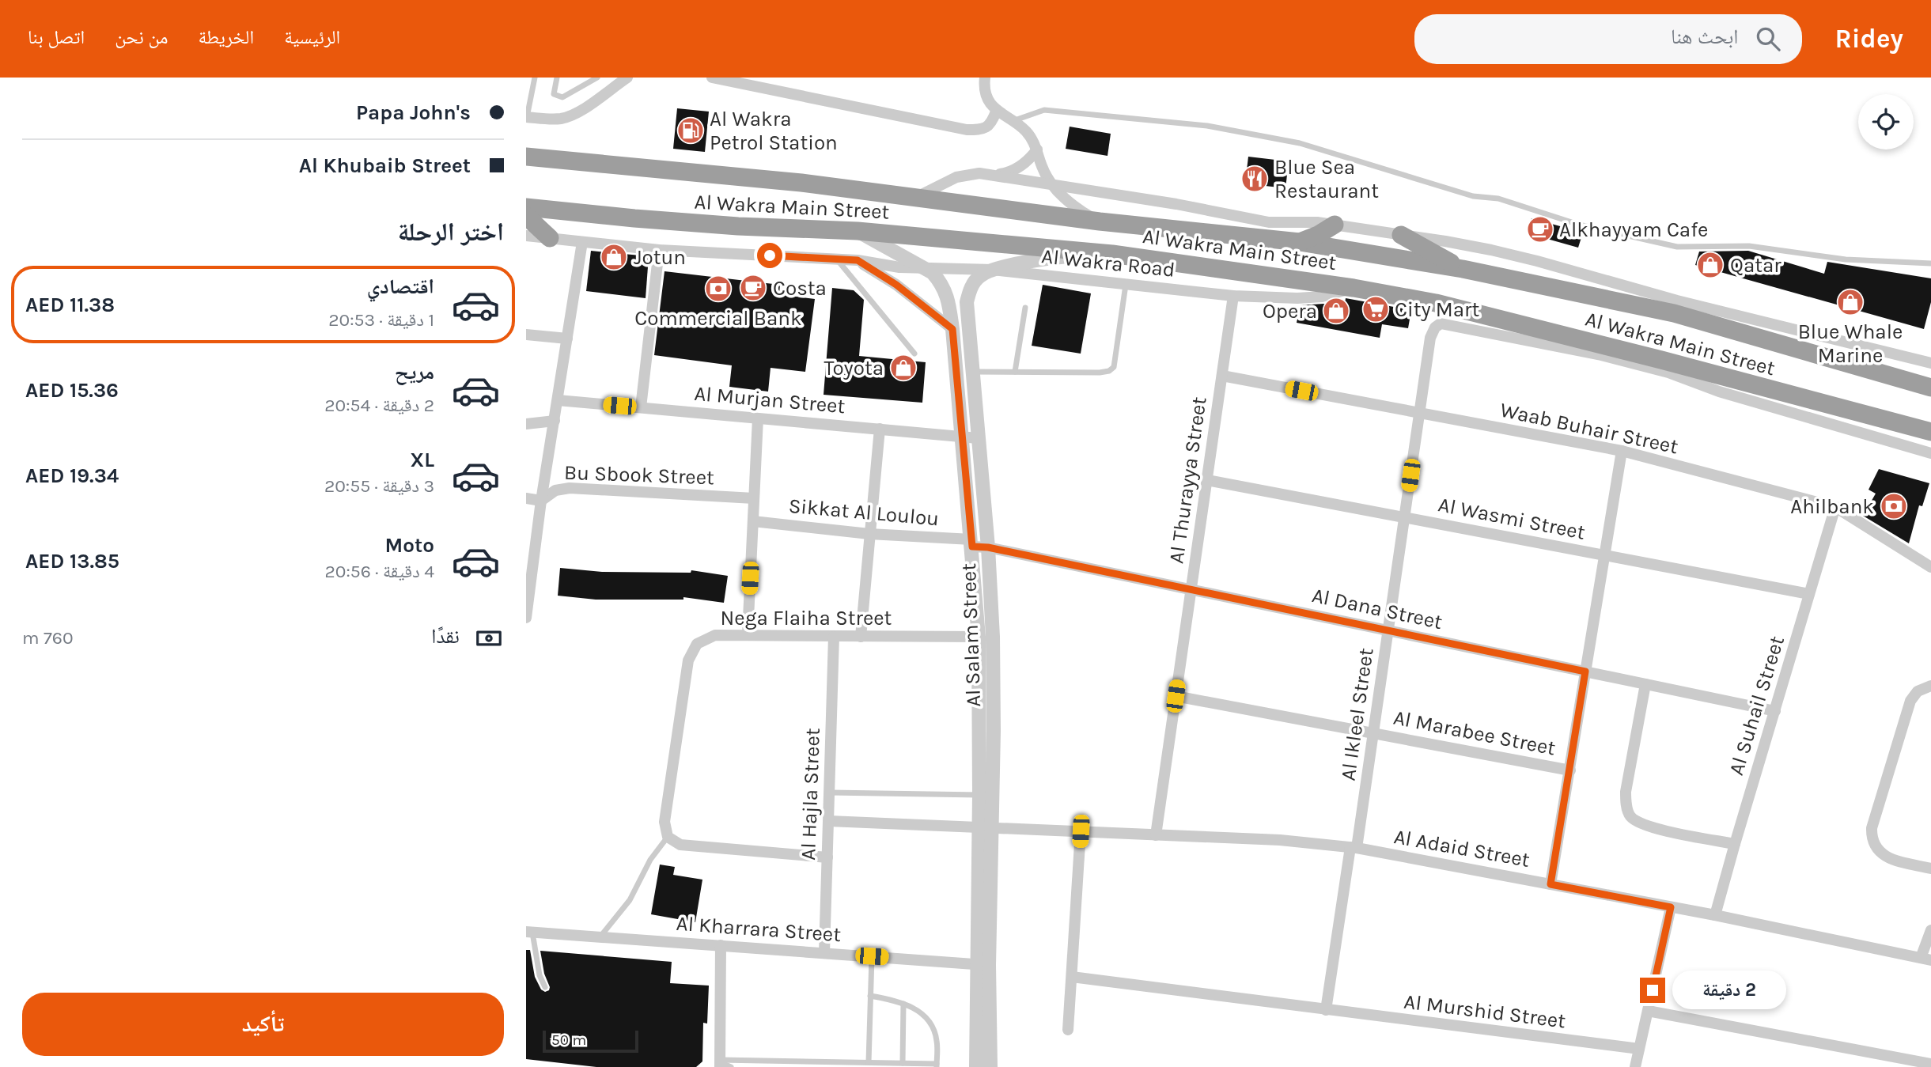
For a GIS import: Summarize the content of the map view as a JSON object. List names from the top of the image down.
{
  "streets": {
    "highway": ["Al Wakra Main Street"],
    "street": [
      "Al Wakra Road",
      "Al Murjan Street",
      "Waab Buhair Street",
      "Bu Sbook Street",
      "Al Thurayya Street",
      "Sikkat Al Loulou",
      "Al Wasmi Street",
      "Al Dana Street",
      "Nega Flaiha Street",
      "Al Salam Street",
      "Al Suhail Street",
      "Al Ikleel Street",
      "Al Marabee Street",
      "Al Hajla Street",
      "Al Adaid Street",
      "Al Kharrara Street",
      "Al Murshid Street"
    ]
  },
  "crossings": [
    ["Al Wakra Main Street", "Al Wakra Road"],
    ["Al Wakra Main Street", "Al Salam Street"],
    ["Al Wakra Road", "Al Thurayya Street"],
    ["Al Wakra Road", "Al Salam Street"],
    ["Al Murjan Street", "Al Salam Street"],
    ["Waab Buhair Street", "Al Thurayya Street"],
    ["Waab Buhair Street", "Al Suhail Street"],
    ["Waab Buhair Street", "Al Ikleel Street"],
    ["Al Thurayya Street", "Al Wasmi Street"],
    ["Al Thurayya Street", "Al Dana Street"],
    ["Al Thurayya Street", "Al Marabee Street"],
    ["Al Thurayya Street", "Al Adaid Street"],
    ["Sikkat Al Loulou", "Al Dana Street"],
    ["Sikkat Al Loulou", "Al Salam Street"],
    ["Al Wasmi Street", "Al Suhail Street"],
    ["Al Wasmi Street", "Al Ikleel Street"],
    ["Al Dana Street", "Al Salam Street"],
    ["Al Dana Street", "Al Suhail Street"],
    ["Al Dana Street", "Al Ikleel Street"],
    ["Nega Flaiha Street", "Al Salam Street"],
    ["Nega Flaiha Street", "Al Hajla Street"],
    ["Al Salam Street", "Al Adaid Street"],
    ["Al Salam Street", "Al Kharrara Street"],
    ["Al Suhail Street", "Al Adaid Street"],
    ["Al Ikleel Street", "Al Marabee Street"],
    ["Al Ikleel Street", "Al Adaid Street"],
    ["Al Hajla Street", "Al Adaid Street"],
    ["Al Hajla Street", "Al Kharrara Street"]
  ],
  "places": {
    "fuel station": ["Al Wakra Petrol Station"],
    "restaurant": ["Blue Sea Restaurant"],
    "cafe": ["Alkhayyam Cafe", "Costa"],
    "shop": [
      "Jotun",
      "Qatar",
      "Blue Whale Marine",
      "Opera",
      "Toyota"
    ],
    "bank": ["Commercial Bank", "Ahilbank"],
    "supermarket": ["City Mart"]
  },
  "scale_bar": "50 m",
  "page": {
    "header": "Ridey",
    "search": "ابحث هنا",
    "nav": [
      "الرئيسية",
      "الخريطة",
      "من نحن",
      "اتصل بنا"
    ],
    "banner": ["Papa John's", "Al Khubaib Street"],
    "heading": "اختر الرحلة",
    "list": [
      {
        "name": "اقتصادي",
        "note": "1 دقيقة · 20:53",
        "value": "AED 11.38"
      },
      {
        "name": "مريح",
        "note": "2 دقيقة · 20:54",
        "value": "AED 15.36"
      },
      {
        "name": "XL",
        "note": "3 دقيقة · 20:55",
        "value": "AED 19.34"
      },
      {
        "name": "Moto",
        "note": "4 دقيقة · 20:56",
        "value": "AED 13.85"
      }
    ],
    "pay": ["نقدًا", "760 m"],
    "bubble": "2 دقيقة",
    "buttons": "تأكيد",
    "scale": "50 m"
  }
}
